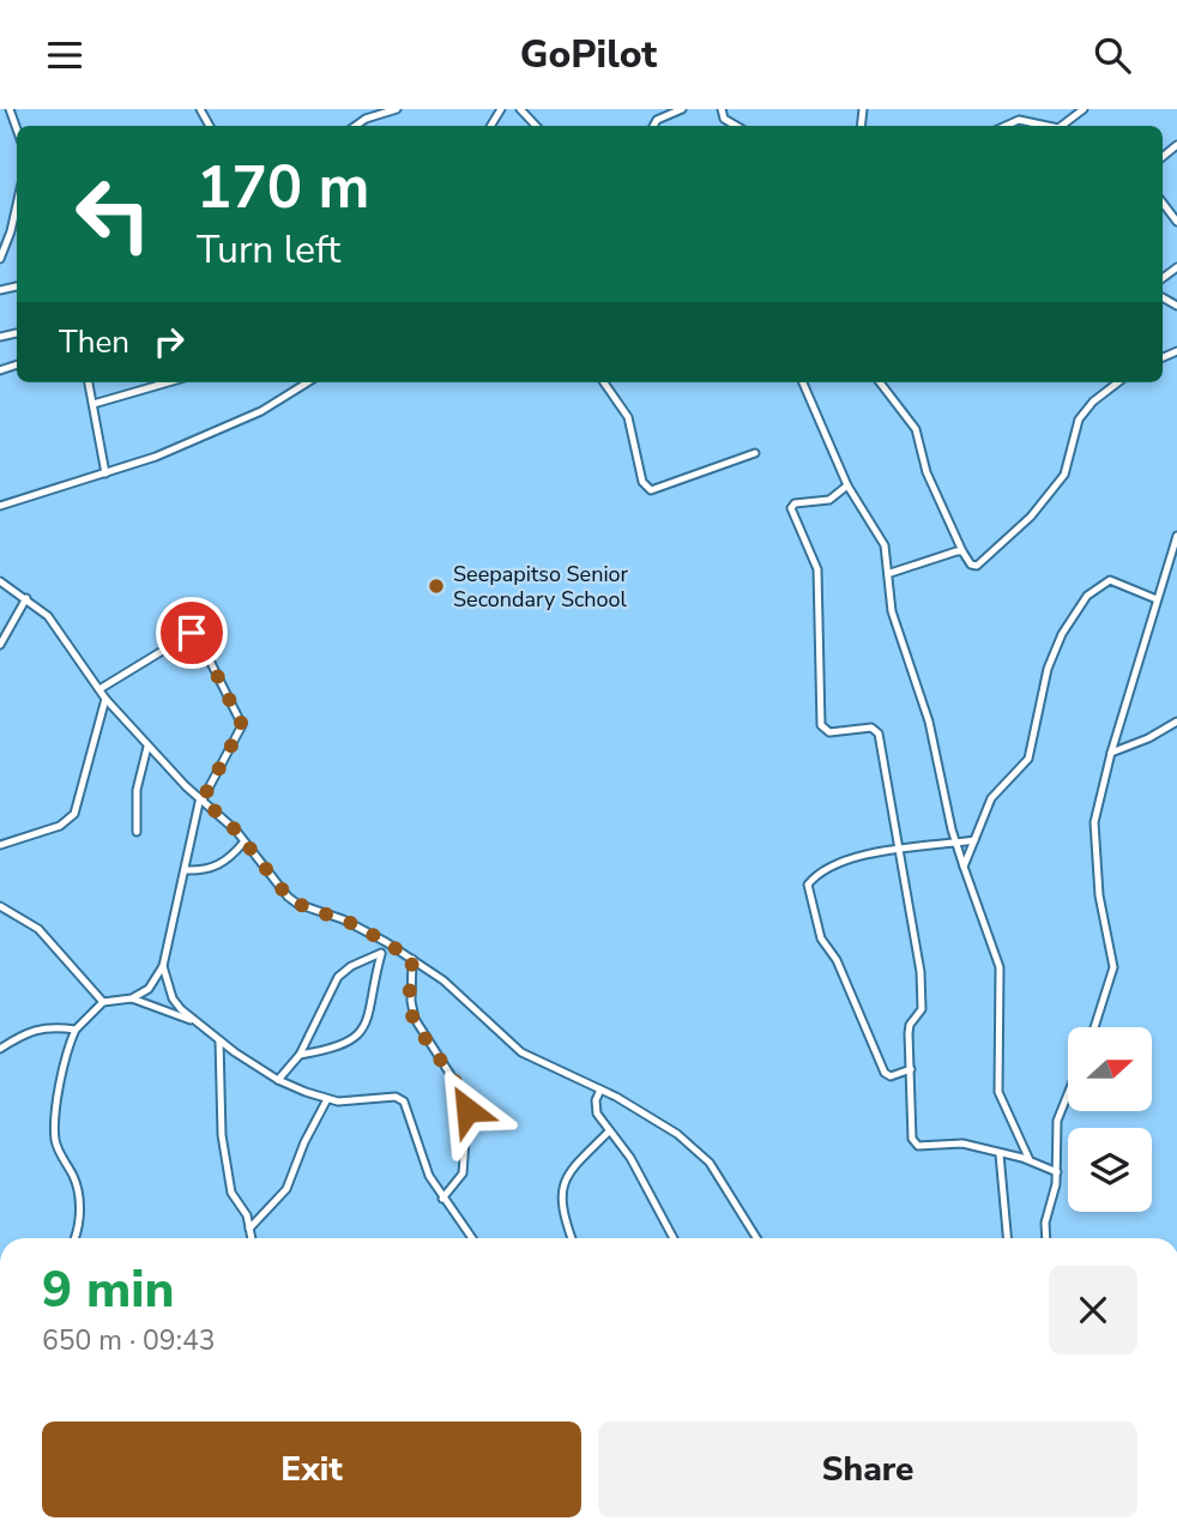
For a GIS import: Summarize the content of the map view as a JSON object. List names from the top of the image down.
{
  "places": ["Seepapitso Senior Secondary School"],
  "north": "right",
  "page": {
    "header": "GoPilot",
    "turn": ["170 m", "Turn left"],
    "then": "Then",
    "heading": ["9 min", "650 m · 09:43"],
    "buttons": ["Exit", "Share"]
  }
}
